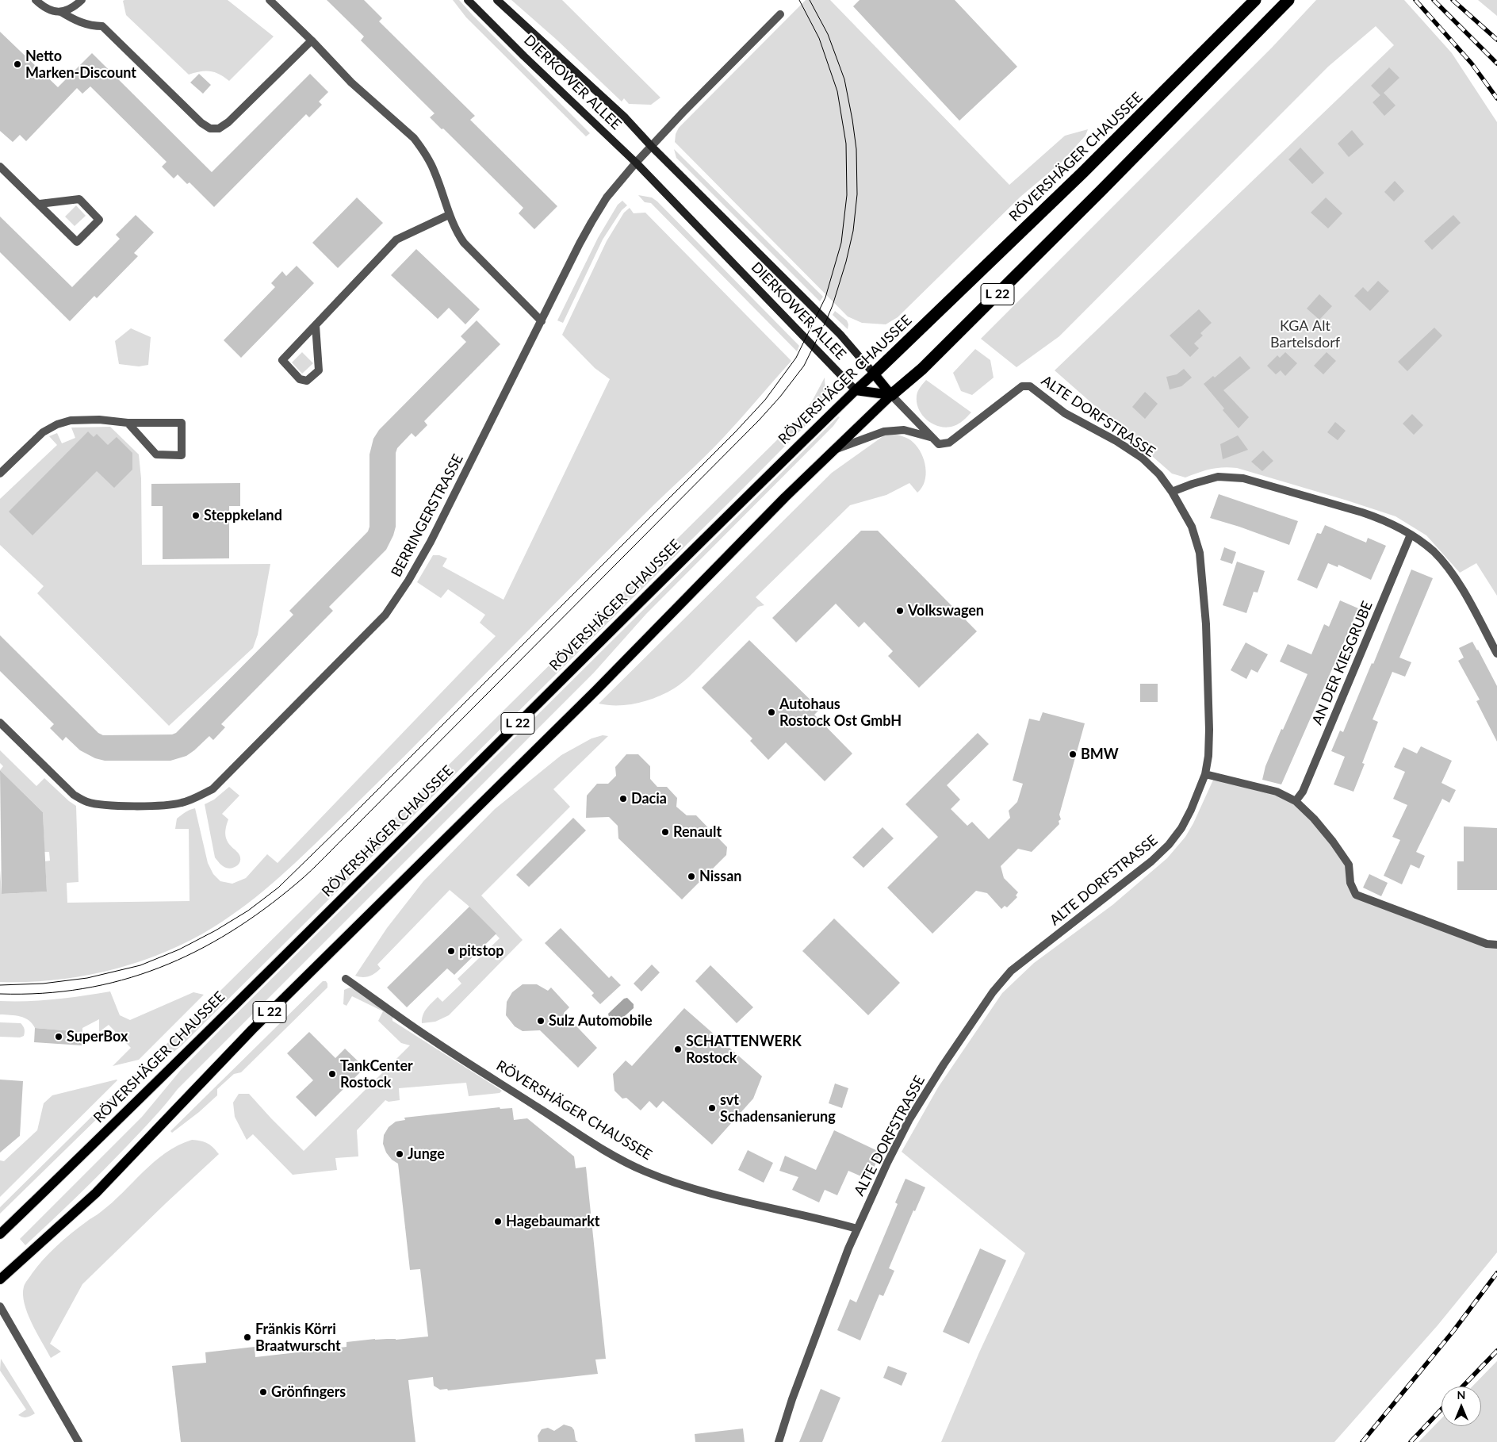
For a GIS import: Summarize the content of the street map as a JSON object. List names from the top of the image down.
{
  "streets": {
    "highway": ["RÖVERSHÄGER CHAUSSEE", "L 22"],
    "main road": ["DIERKOWER ALLEE"],
    "street": ["ALTE DORFSTRASSE", "BERRINGERSTRASSE", "AN DER KIESGRUBE"]
  },
  "crossings": [
    ["DIERKOWER ALLEE", "RÖVERSHÄGER CHAUSSEE"],
    ["DIERKOWER ALLEE", "L 22"],
    ["DIERKOWER ALLEE", "ALTE DORFSTRASSE"],
    ["DIERKOWER ALLEE", "BERRINGERSTRASSE"],
    ["RÖVERSHÄGER CHAUSSEE", "ALTE DORFSTRASSE"],
    ["L 22", "ALTE DORFSTRASSE"]
  ],
  "parks": ["KGA Alt Bartelsdorf"],
  "places": [
    "Netto Marken-Discount",
    "Steppkeland",
    "Volkswagen",
    "Autohaus Rostock Ost GmbH",
    "BMW",
    "Dacia",
    "Renault",
    "Nissan",
    "pitstop",
    "Sulz Automobile",
    "SuperBox",
    "SCHATTENWERK Rostock",
    "TankCenter Rostock",
    "svt Schadensanierung",
    "Junge",
    "Hagebaumarkt",
    "Fränkis Körri Braatwurscht",
    "Grönfingers"
  ],
  "north": "top"
}
